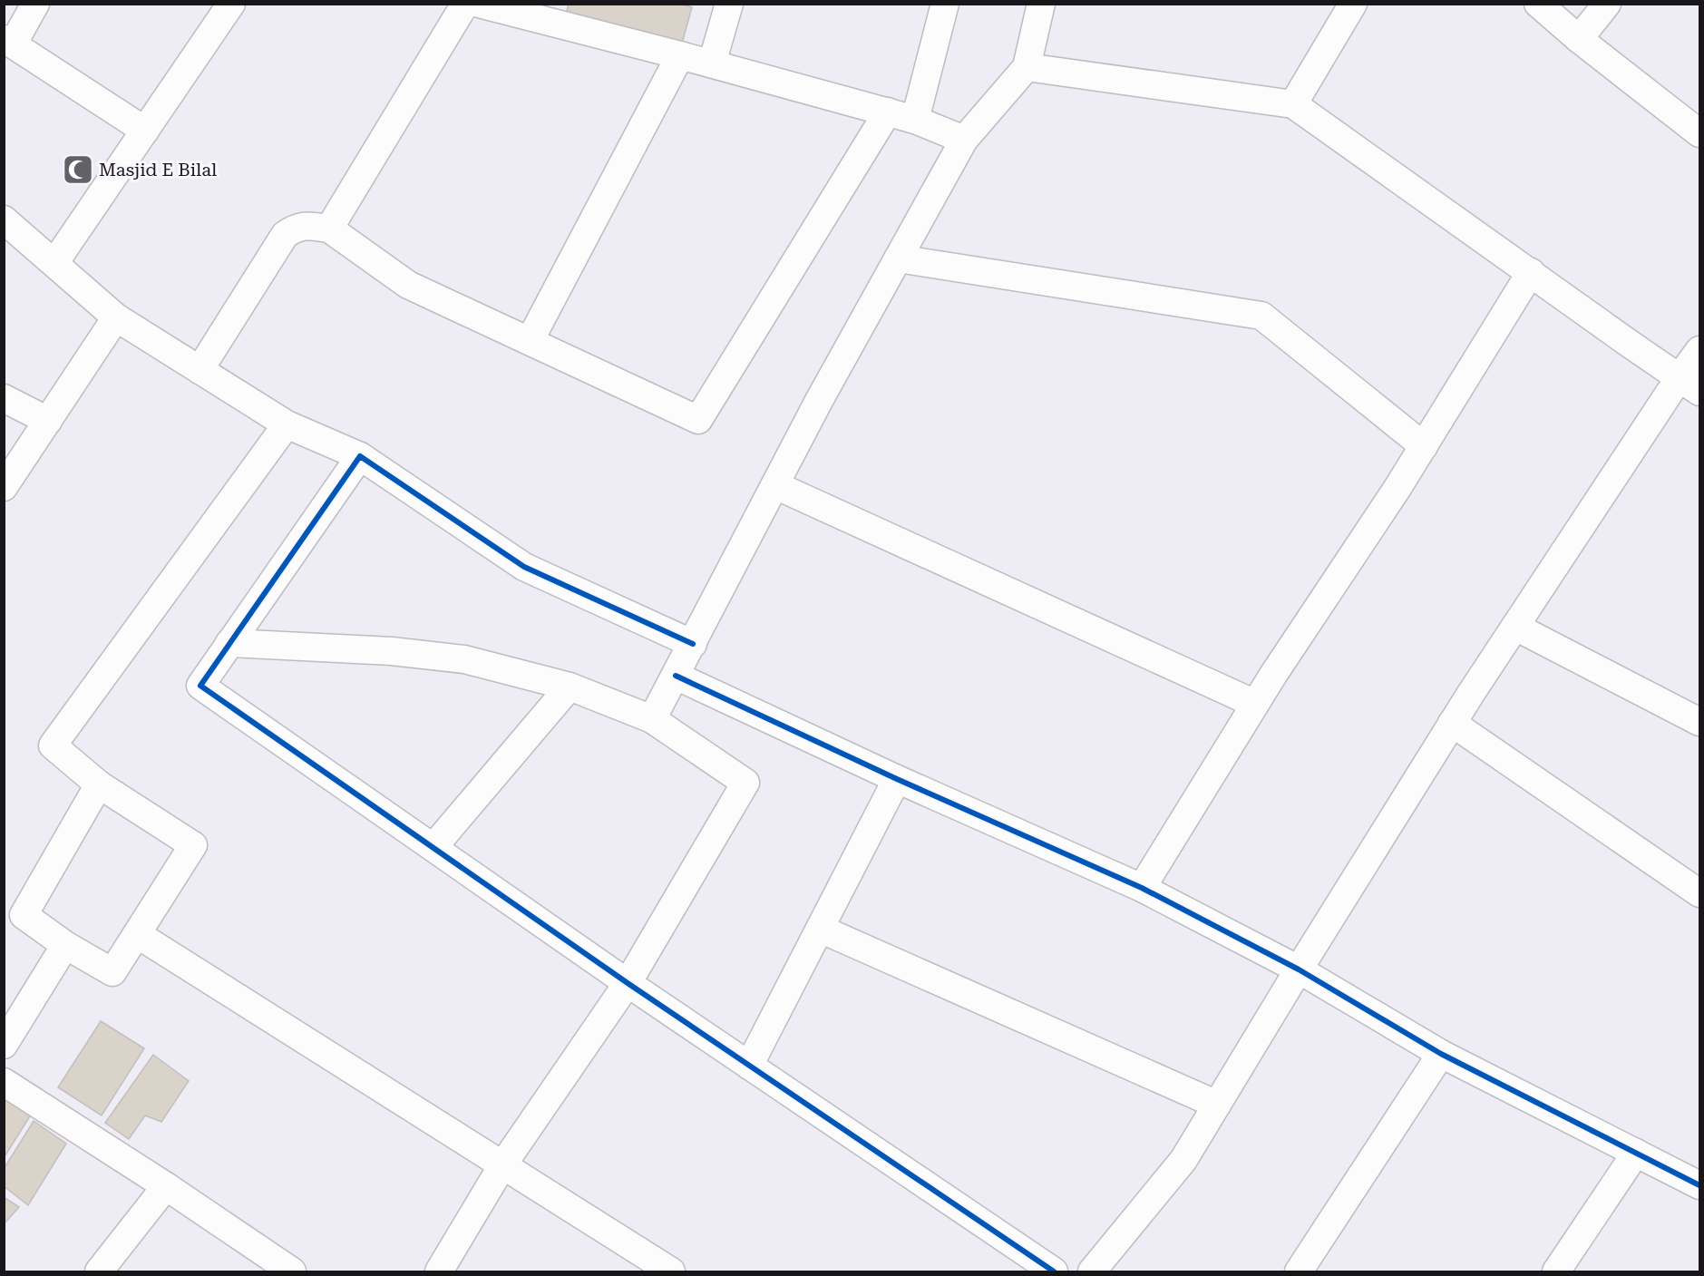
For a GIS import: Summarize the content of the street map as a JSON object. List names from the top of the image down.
{
  "places": {
    "mosque": ["Masjid E Bilal"]
  }
}
